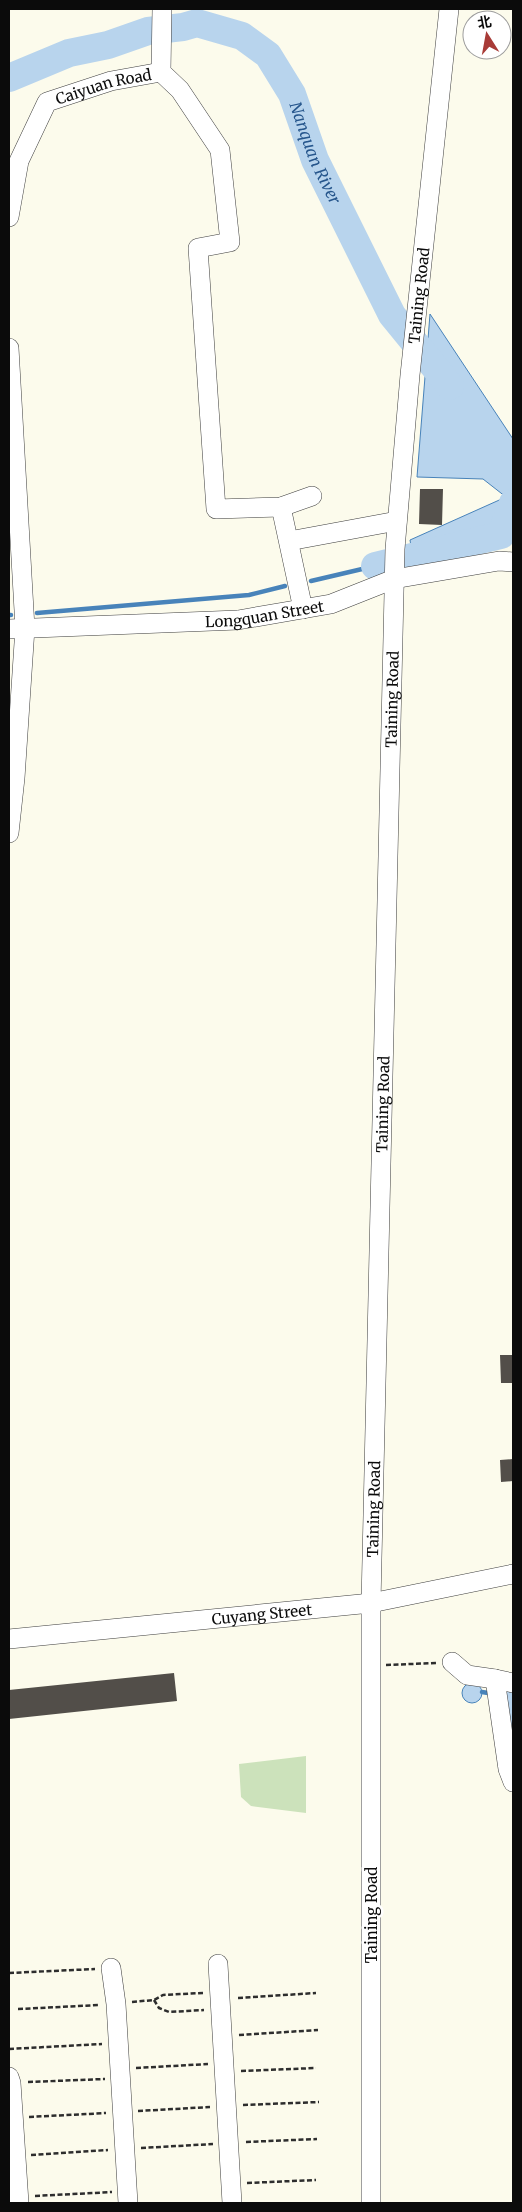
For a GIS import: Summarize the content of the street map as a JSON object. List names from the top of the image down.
{
  "streets": {
    "street": [
      "Caiyuan Road",
      "Taining Road",
      "Longquan Street",
      "Cuyang Street"
    ]
  },
  "crossings": [
    ["Taining Road", "Longquan Street"],
    ["Taining Road", "Cuyang Street"]
  ],
  "water": ["Nanquan River"],
  "north": "top"
}
